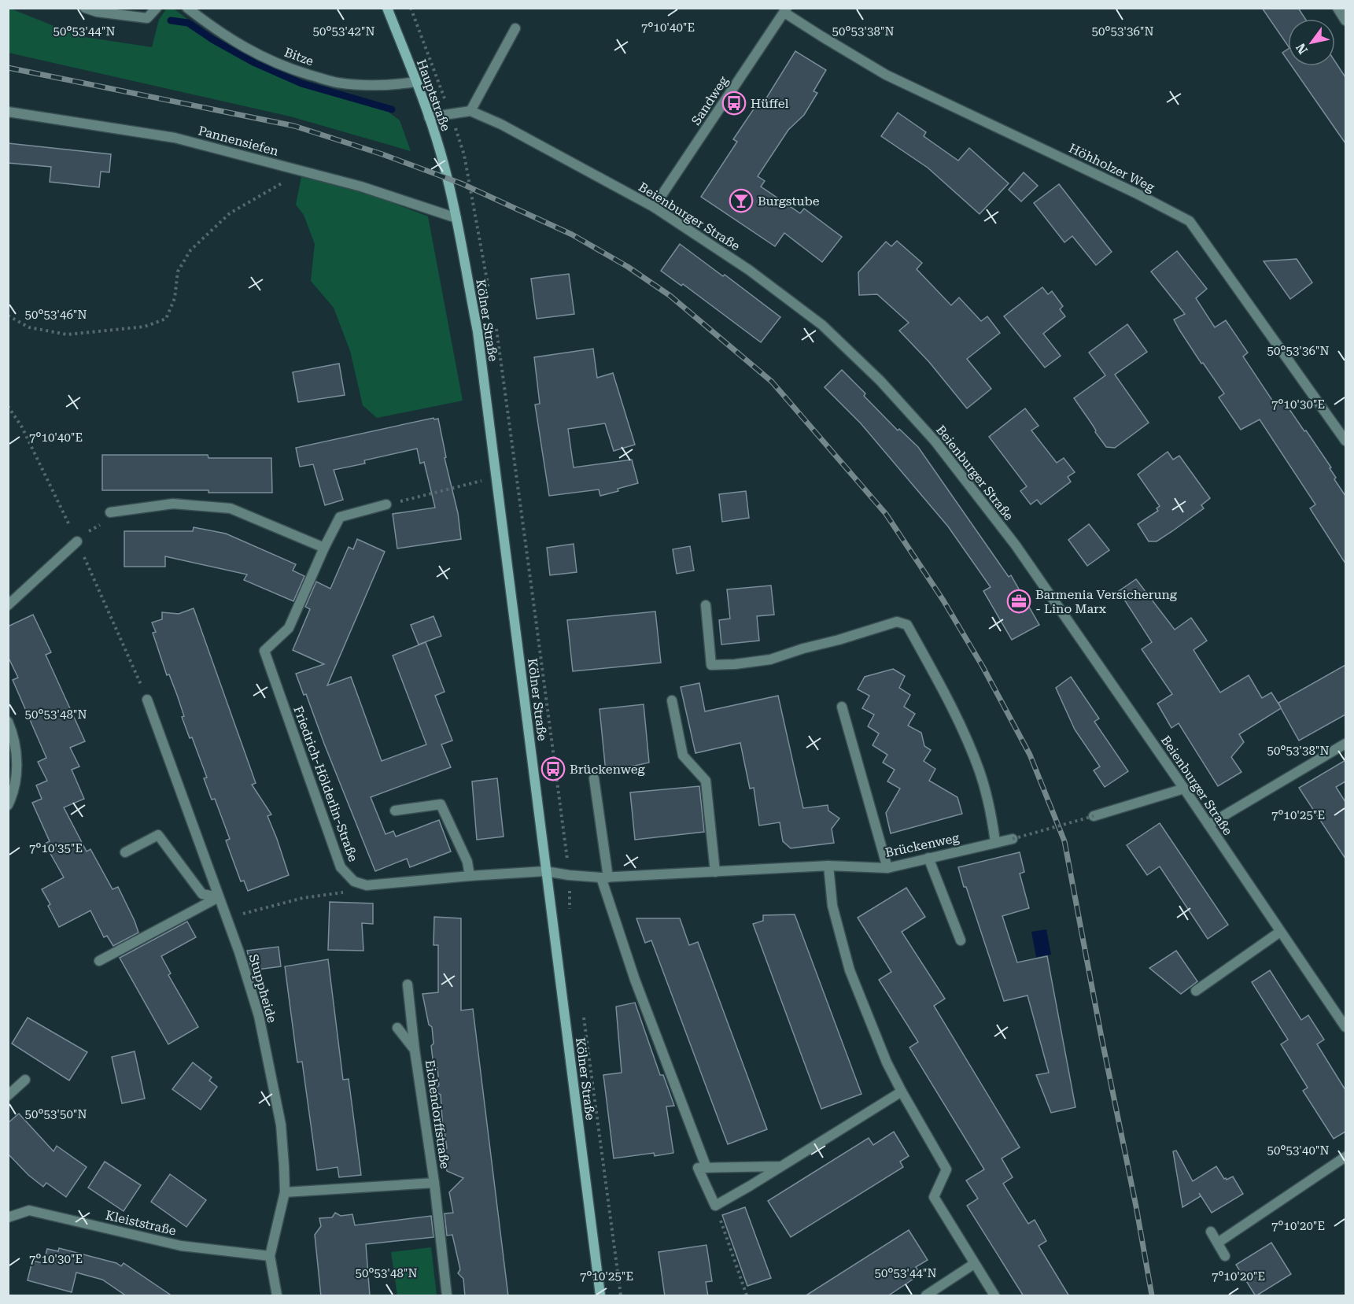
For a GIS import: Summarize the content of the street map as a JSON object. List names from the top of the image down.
{
  "streets": {
    "main road": ["Hauptstraße", "Kölner Straße"],
    "street": [
      "Bitze",
      "Sandweg",
      "Pannensiefen",
      "Höhholzer Weg",
      "Beienburger Straße",
      "Friedrich-Hölderlin-Straße",
      "Brückenweg",
      "Stuppheide",
      "Eichendorffstraße",
      "Kleiststraße"
    ]
  },
  "crossings": [
    ["Bitze", "Hauptstraße"],
    ["Hauptstraße", "Kölner Straße"],
    ["Sandweg", "Höhholzer Weg"],
    ["Sandweg", "Beienburger Straße"],
    ["Pannensiefen", "Kölner Straße"],
    ["Kölner Straße", "Friedrich-Hölderlin-Straße"],
    ["Kölner Straße", "Brückenweg"],
    ["Friedrich-Hölderlin-Straße", "Brückenweg"],
    ["Stuppheide", "Eichendorffstraße"],
    ["Stuppheide", "Kleiststraße"]
  ],
  "places": {
    "bus stop": ["Hüffel", "Brückenweg"],
    "bar": ["Burgstube"],
    "office": ["Barmenia Versicherung - Lino Marx"]
  },
  "north": "bottom left",
  "coordinates": [
    "7°10'40\"E",
    "50°53'44\"N",
    "50°53'42\"N",
    "50°53'38\"N",
    "50°53'36\"N",
    "50°53'46\"N",
    "7°10'30\"E",
    "50°53'48\"N",
    "7°10'25\"E",
    "7°10'35\"E",
    "50°53'50\"N",
    "50°53'40\"N",
    "7°10'20\"E"
  ]
}
